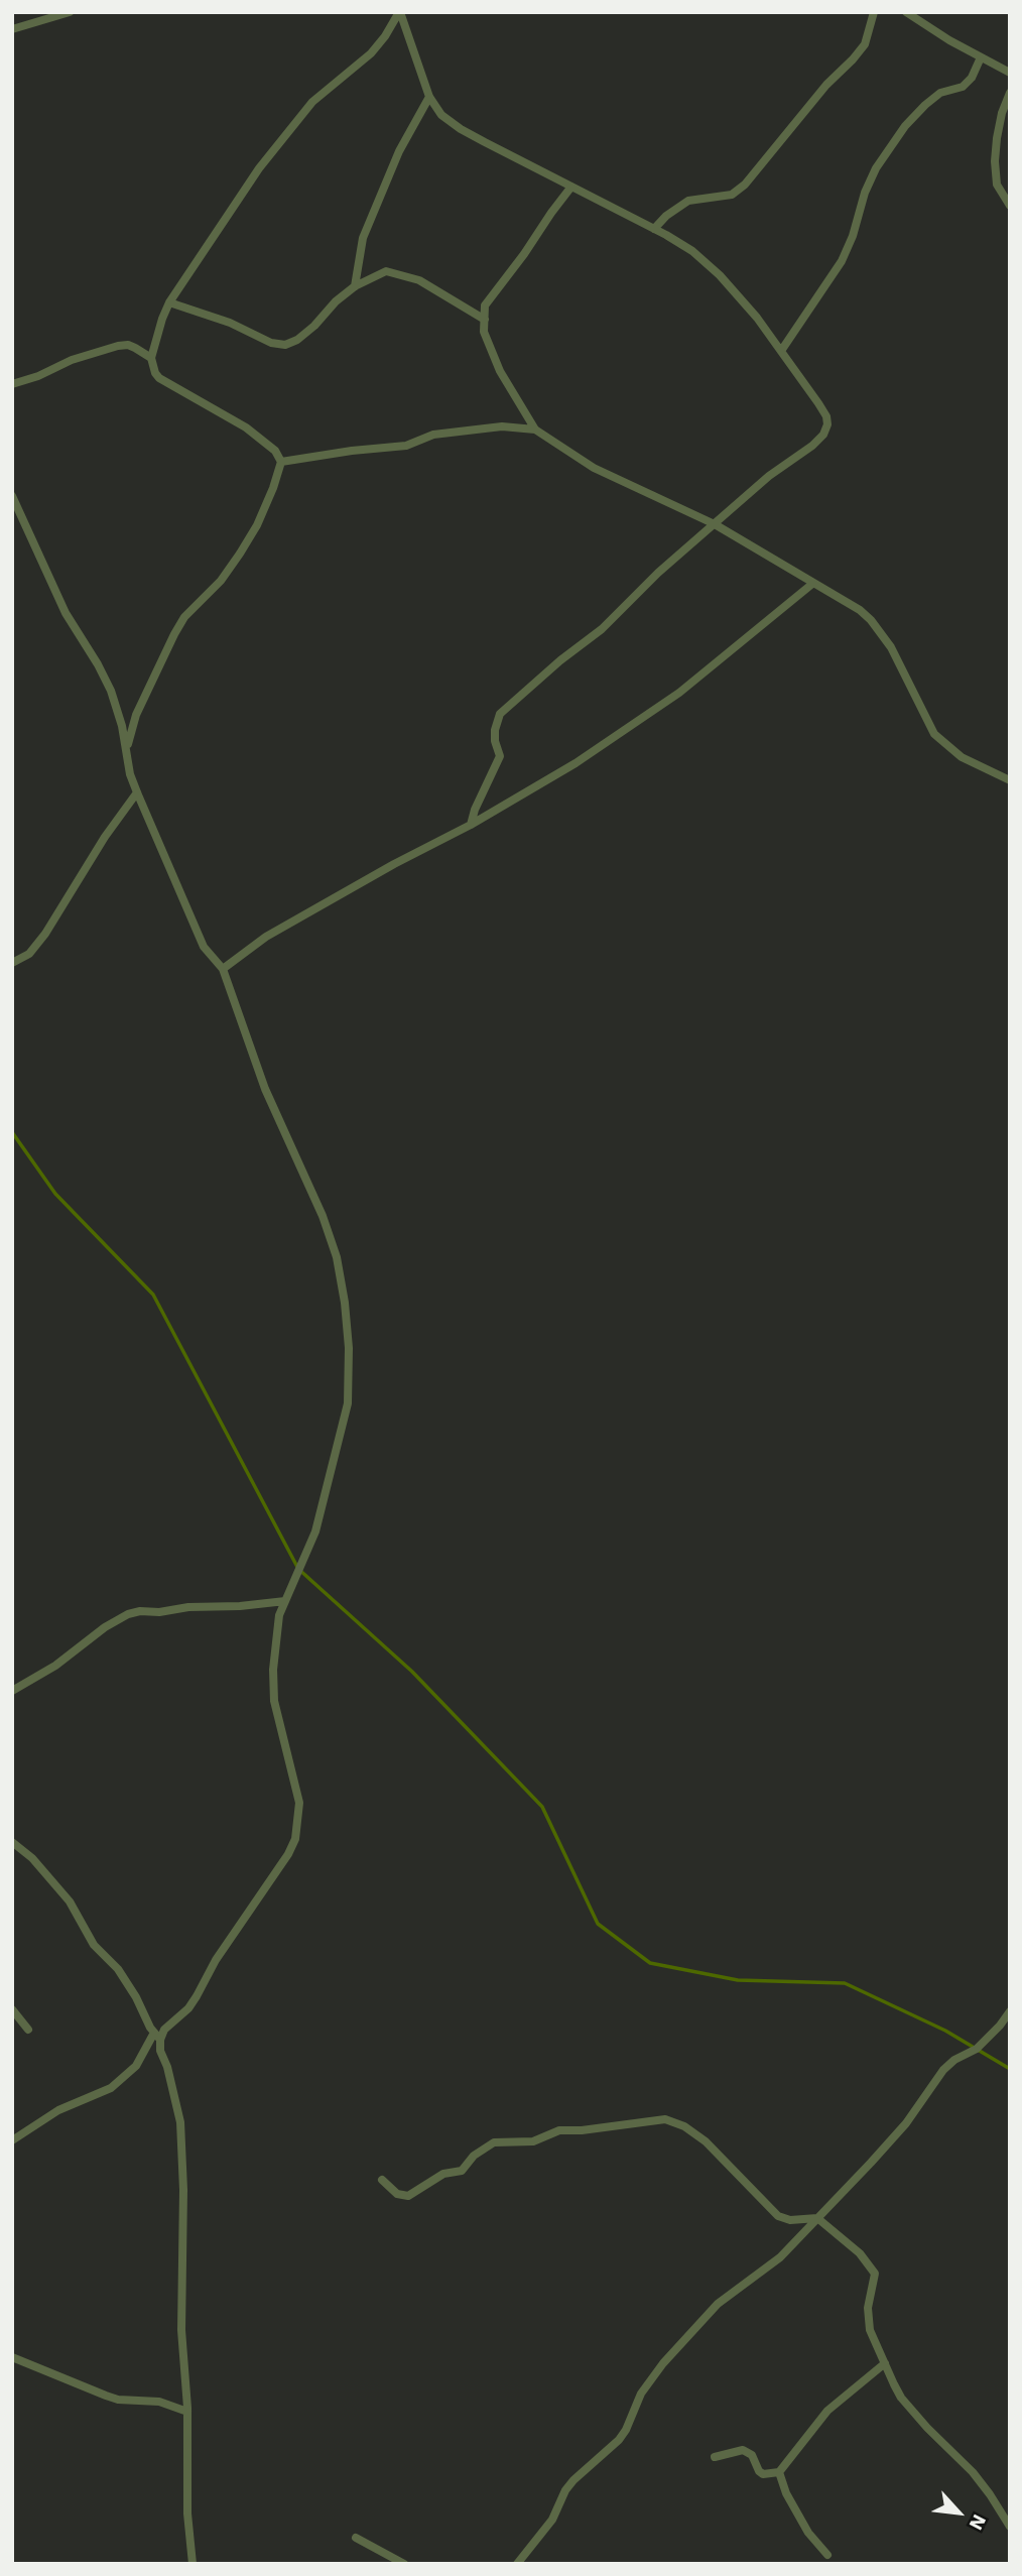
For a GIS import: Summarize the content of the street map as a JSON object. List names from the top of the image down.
{
  "north": "bottom right"
}
